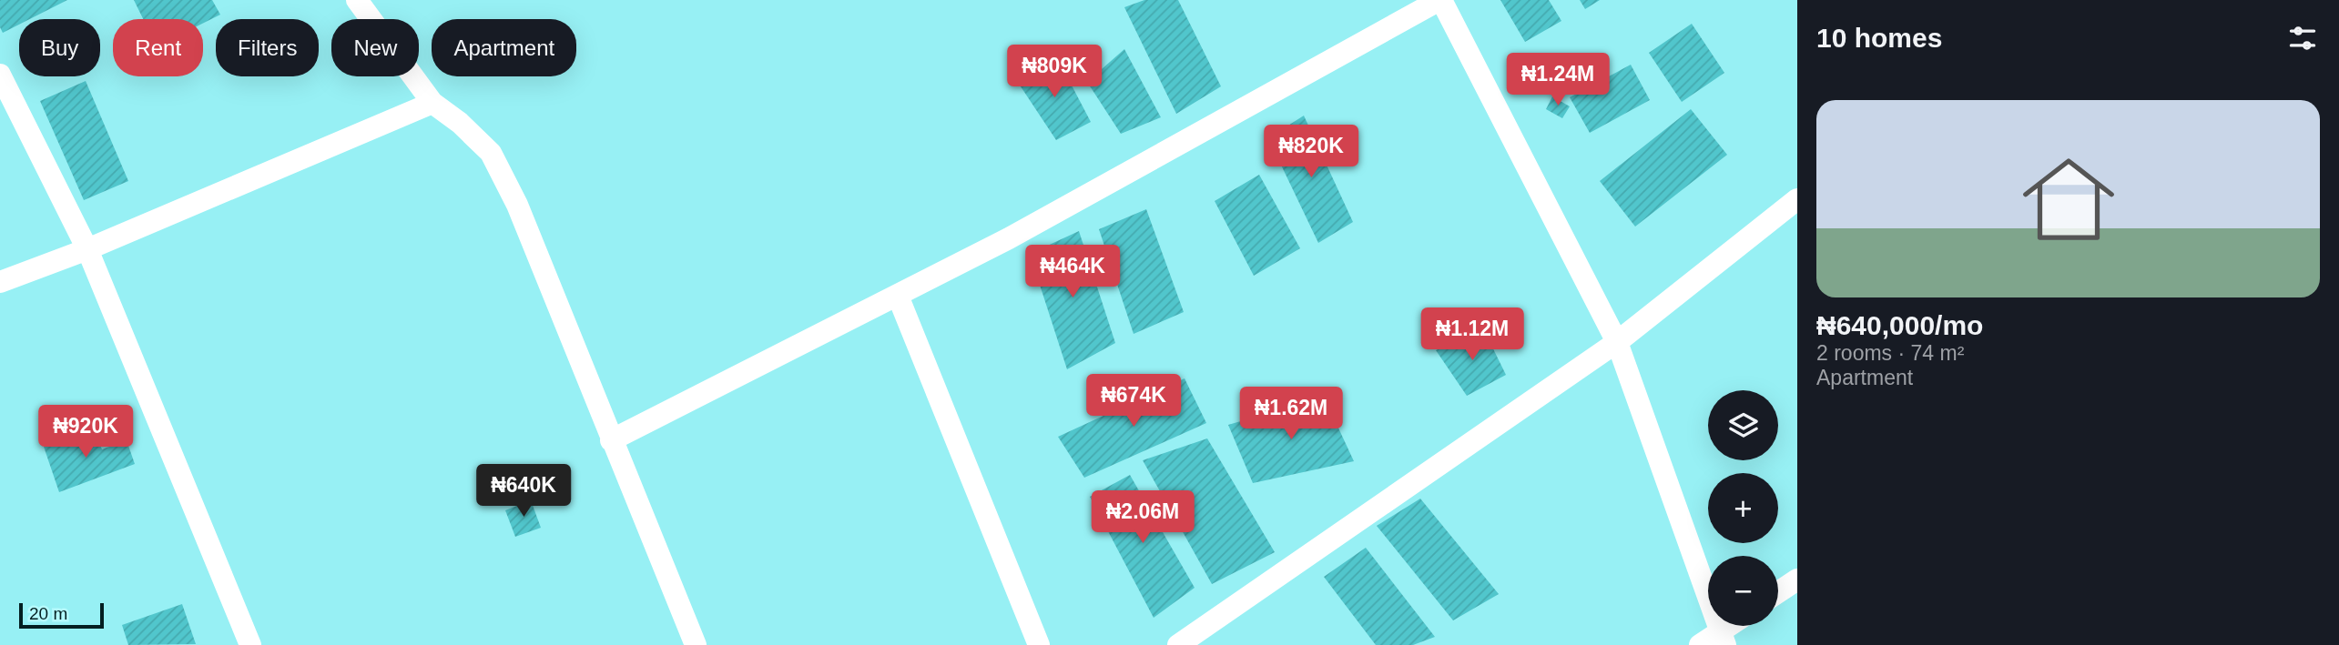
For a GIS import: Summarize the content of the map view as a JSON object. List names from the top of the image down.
{
  "scale_bar": "20 m",
  "page": {
    "heading": "10 homes",
    "chip": [
      "Buy",
      "Rent",
      "Filters",
      "New",
      "Apartment"
    ],
    "price": [
      "₦809K",
      "₦1.24M",
      "₦820K",
      "₦464K",
      "₦1.12M",
      "₦674K",
      "₦1.62M",
      "₦920K",
      "₦640K",
      "₦2.06M"
    ],
    "list": [
      {
        "name": "₦640,000/mo",
        "note": "2 rooms · 74 m² · Apartment"
      }
    ],
    "map_buttons": ["+", "−"],
    "scale": "20 m"
  }
}
